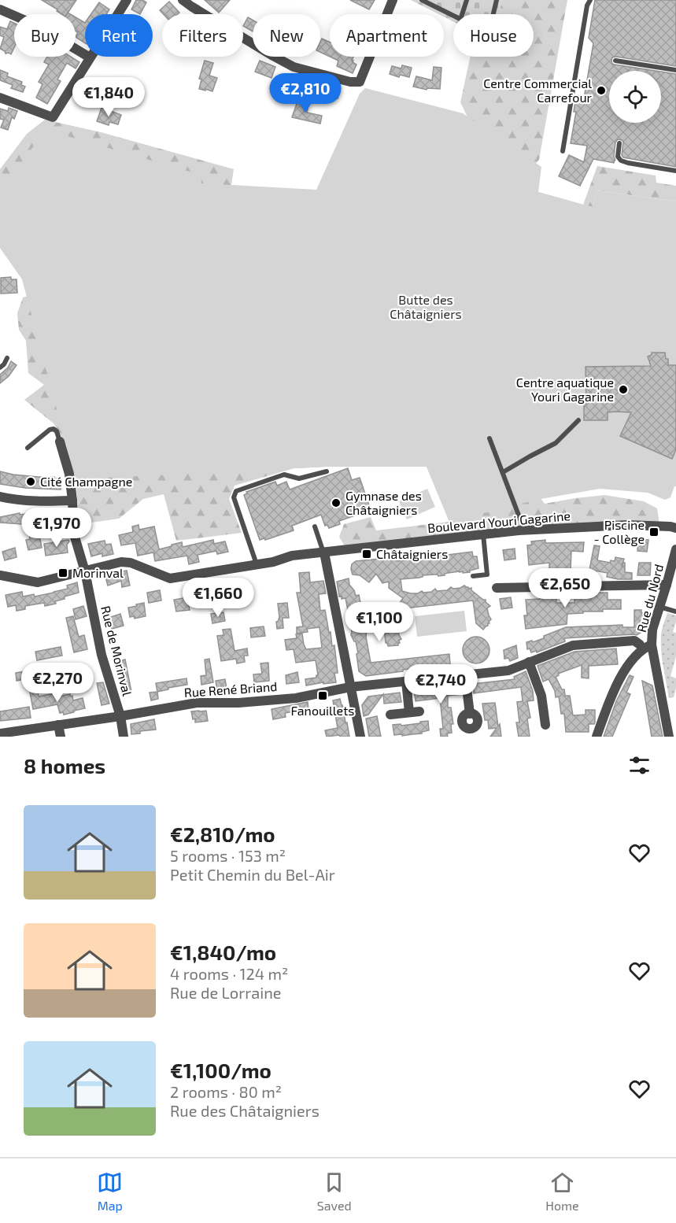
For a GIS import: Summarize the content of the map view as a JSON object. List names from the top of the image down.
{
  "streets": {
    "street": [
      "Boulevard Youri Gagarine",
      "Rue du Nord",
      "Rue de Morinval",
      "Rue René Briand"
    ]
  },
  "crossings": [
    ["Boulevard Youri Gagarine", "Rue de Morinval"],
    ["Rue de Morinval", "Rue René Briand"]
  ],
  "parks": ["Butte des Châtaigniers"],
  "places": {
    "other": [
      "Centre Commercial Carrefour",
      "Centre aquatique Youri Gagarine",
      "Cité Champagne",
      "Gymnase des Châtaigniers"
    ],
    "transit": [
      "Piscine - Collège",
      "Châtaigniers",
      "Morinval",
      "Fanouillets"
    ]
  },
  "page": {
    "chip": [
      "Buy",
      "Rent",
      "Filters",
      "New",
      "Apartment",
      "House"
    ],
    "price": [
      "€2,810",
      "€1,840",
      "€1,970",
      "€2,650",
      "€1,660",
      "€1,100",
      "€2,270",
      "€2,740"
    ],
    "heading": "8 homes",
    "list": [
      {
        "name": "€2,810/mo",
        "note": "5 rooms · 153 m² · Petit Chemin du Bel-Air"
      },
      {
        "name": "€1,840/mo",
        "note": "4 rooms · 124 m² · Rue de Lorraine"
      },
      {
        "name": "€1,100/mo",
        "note": "2 rooms · 80 m² · Rue des Châtaigniers"
      }
    ],
    "tabs": ["Map", "Saved", "Home"]
  }
}
